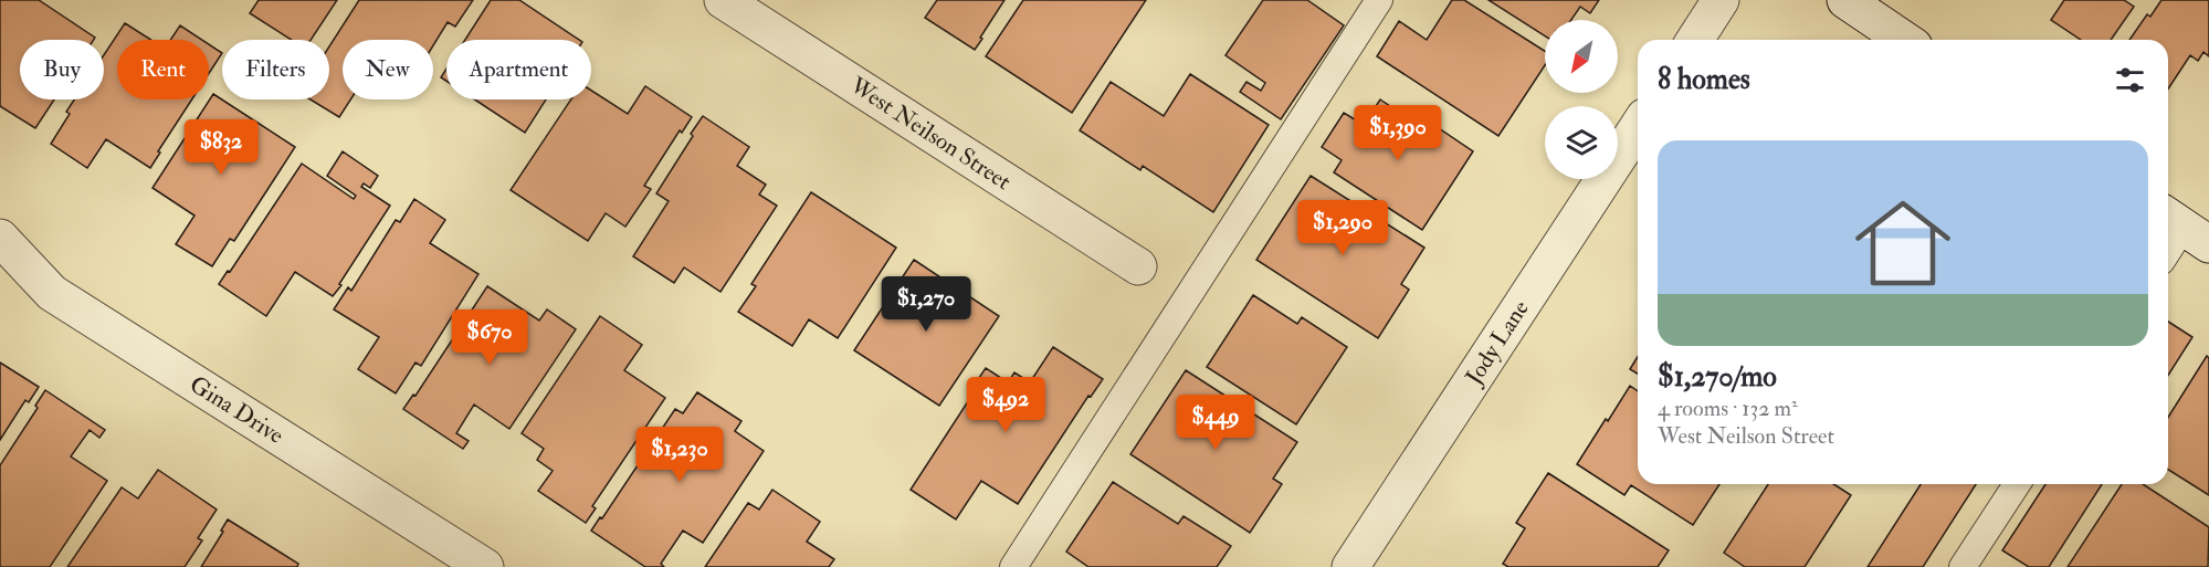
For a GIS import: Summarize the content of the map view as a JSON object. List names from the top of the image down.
{
  "streets": {
    "street": ["West Neilson Street", "Jody Lane", "Gina Drive"]
  },
  "north": "bottom left",
  "page": {
    "chip": [
      "Buy",
      "Rent",
      "Filters",
      "New",
      "Apartment"
    ],
    "heading": "8 homes",
    "price": [
      "$1,390",
      "$832",
      "$1,290",
      "$1,270",
      "$670",
      "$492",
      "$449",
      "$1,230"
    ],
    "list": [
      {
        "name": "$1,270/mo",
        "note": "4 rooms · 132 m² · West Neilson Street"
      }
    ]
  }
}
